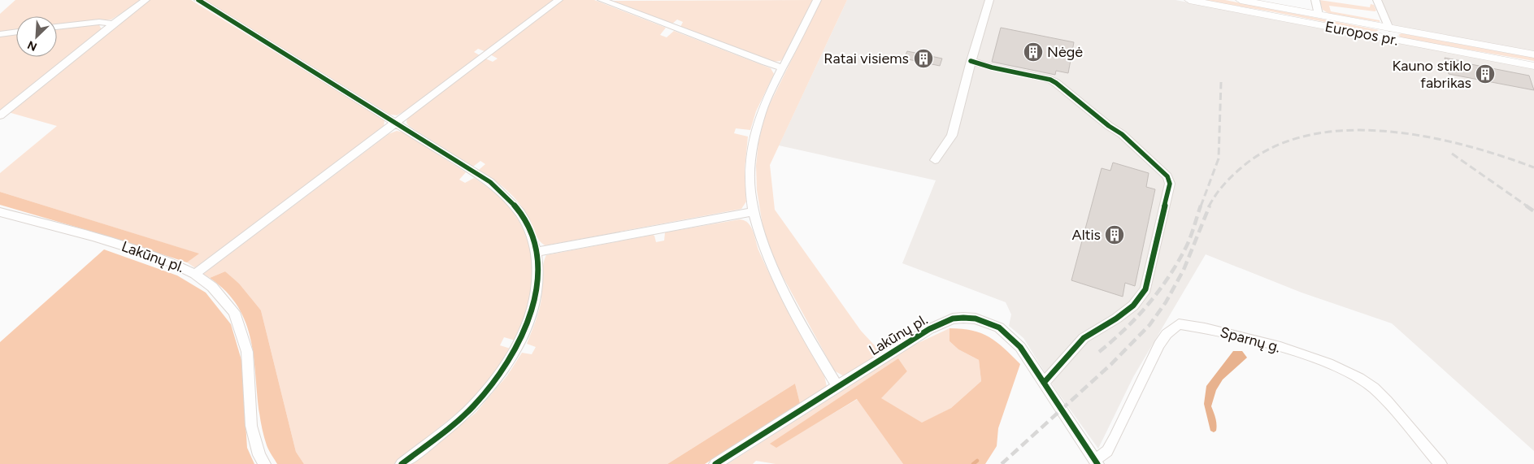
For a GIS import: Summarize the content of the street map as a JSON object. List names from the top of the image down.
{
  "streets": {
    "main road": ["Europos pr."],
    "street": ["Lakūnų pl.", "Sparnų g."]
  },
  "crossings": [
    ["Lakūnų pl.", "Sparnų g."]
  ],
  "places": {
    "building": [
      "Nėgė",
      "Ratai visiems",
      "Kauno stiklo fabrikas",
      "Altis"
    ]
  },
  "north": "bottom left"
}
